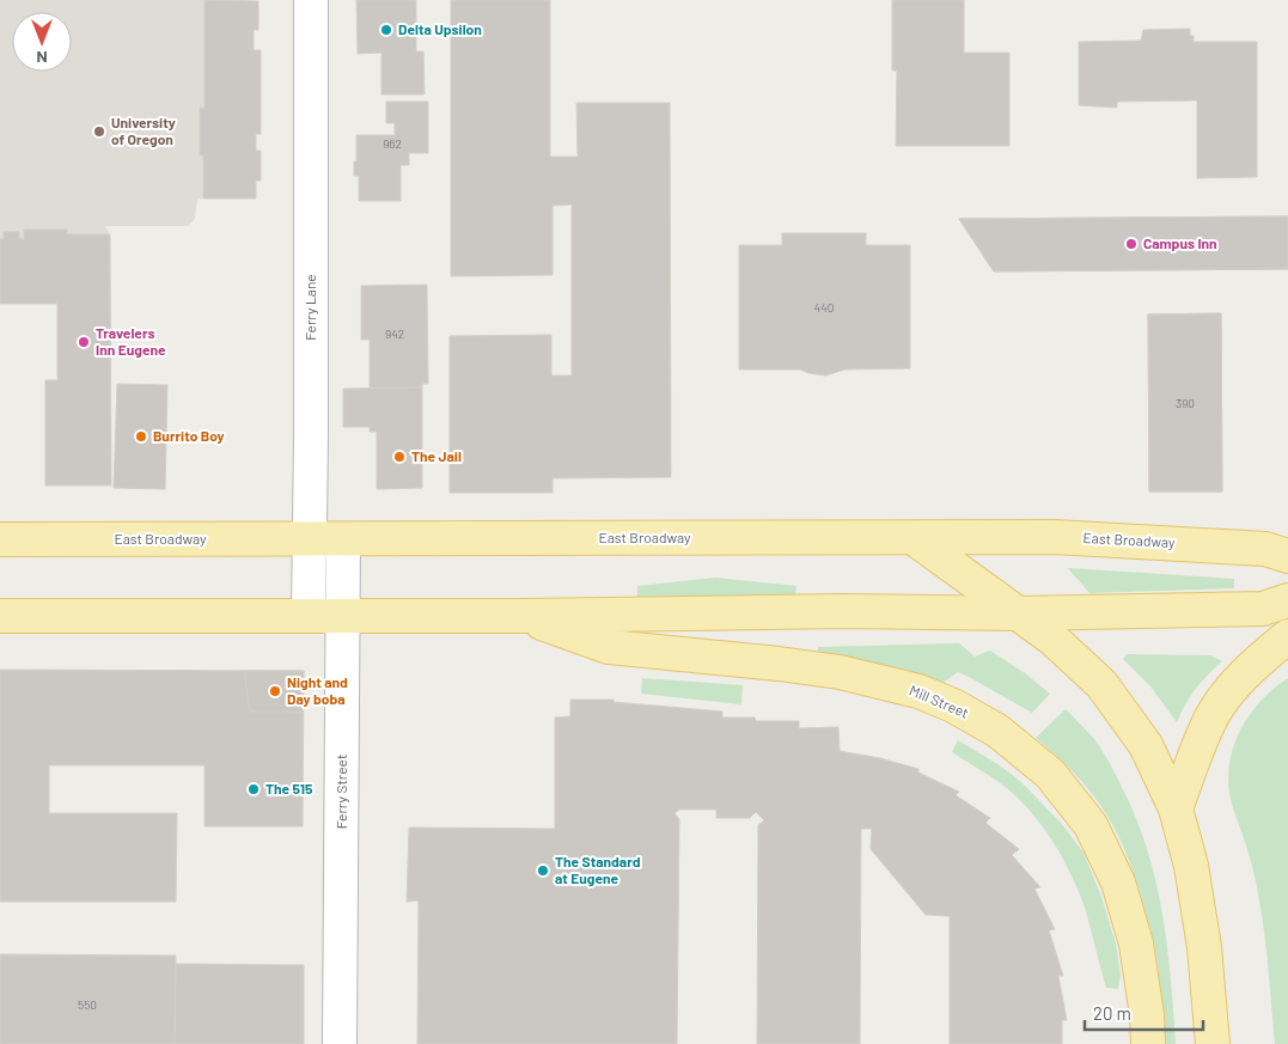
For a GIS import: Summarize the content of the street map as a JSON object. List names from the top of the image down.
{
  "streets": {
    "main road": ["East Broadway", "Mill Street"],
    "street": ["Ferry Lane", "Ferry Street"]
  },
  "crossings": [
    ["Ferry Lane", "East Broadway"],
    ["East Broadway", "Ferry Street"]
  ],
  "places": [
    "Delta Upsilon",
    "University of Oregon",
    "Campus Inn",
    "Travelers Inn Eugene",
    "Burrito Boy",
    "The Jail",
    "Night and Day boba",
    "The 515",
    "The Standard at Eugene"
  ],
  "house_numbers": [
    "962",
    "440",
    "942",
    "390",
    "550"
  ],
  "scale_bar": "20 m",
  "north": "bottom"
}
